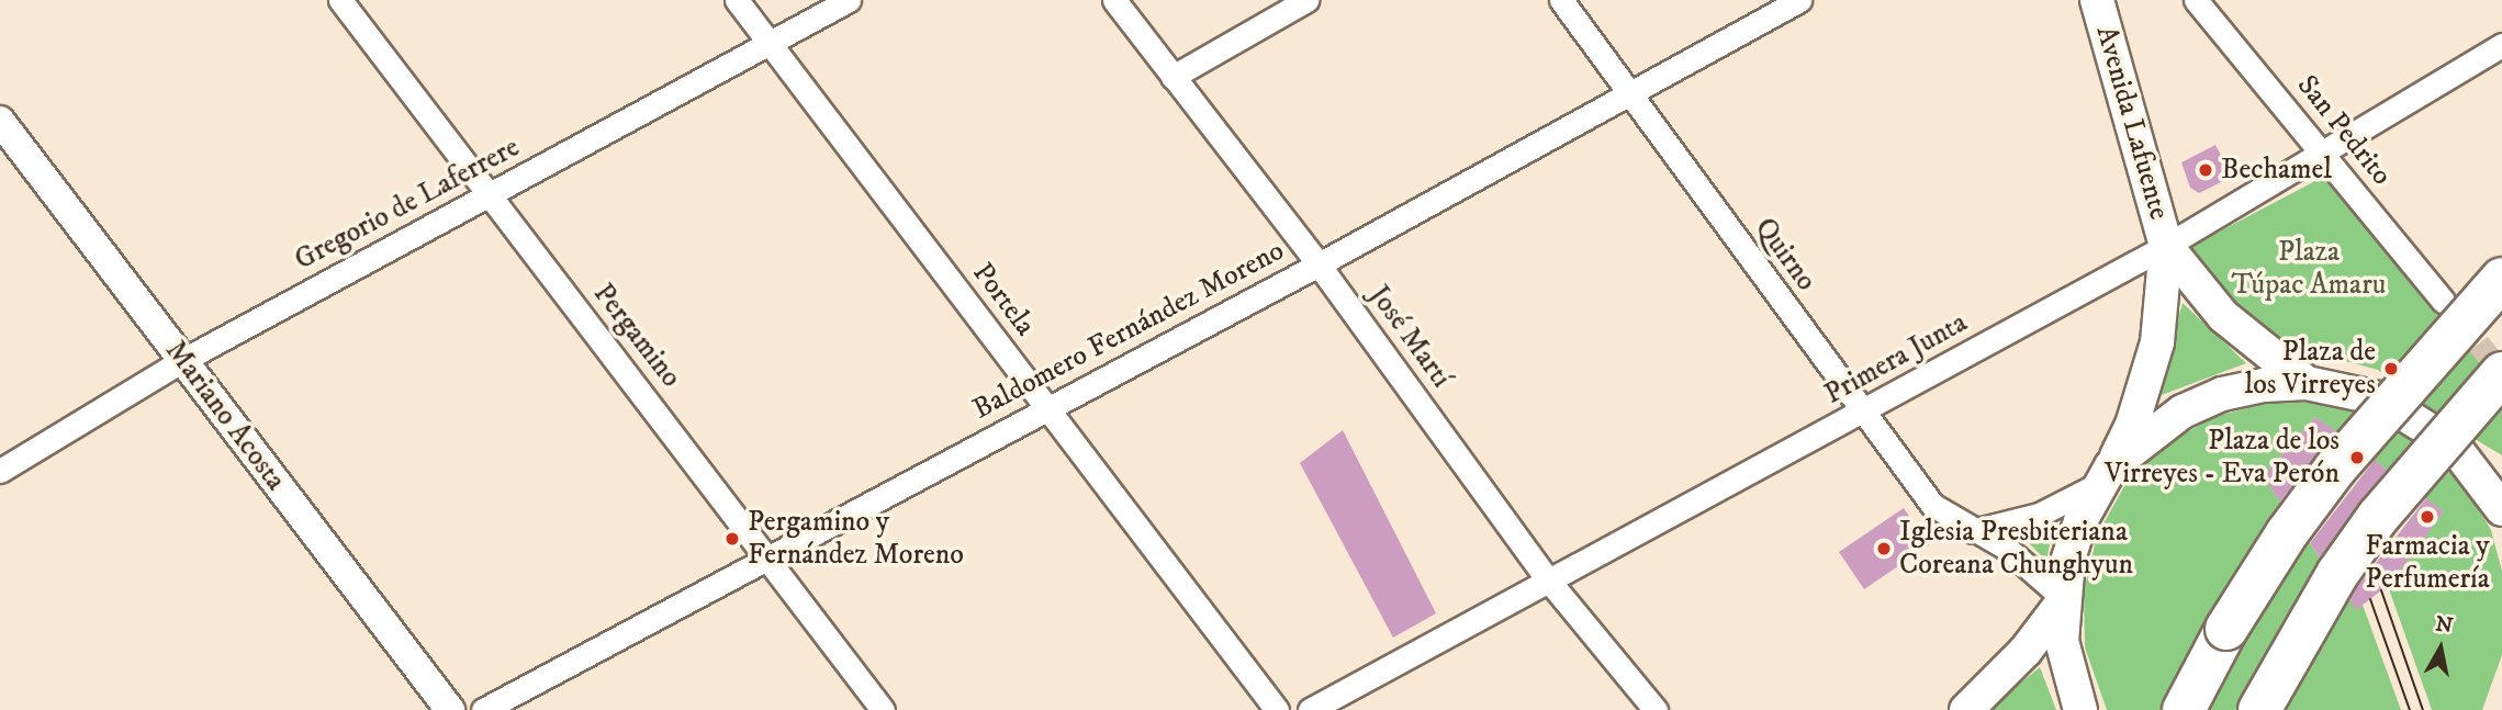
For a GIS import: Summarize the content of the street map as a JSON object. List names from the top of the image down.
{
  "streets": {
    "main road": ["Avenida Lafuente"],
    "street": [
      "San Pedrito",
      "Gregorio de Laferrere",
      "Quirno",
      "Portela",
      "Baldomero Fernández Moreno",
      "Pergamino",
      "José Martí",
      "Primera Junta",
      "Mariano Acosta"
    ]
  },
  "crossings": [
    ["Avenida Lafuente", "Quirno"],
    ["Avenida Lafuente", "Primera Junta"],
    ["San Pedrito", "Primera Junta"],
    ["Gregorio de Laferrere", "Portela"],
    ["Gregorio de Laferrere", "Pergamino"],
    ["Gregorio de Laferrere", "Mariano Acosta"],
    ["Quirno", "Baldomero Fernández Moreno"],
    ["Quirno", "Primera Junta"],
    ["Portela", "Baldomero Fernández Moreno"],
    ["Baldomero Fernández Moreno", "Pergamino"],
    ["Baldomero Fernández Moreno", "José Martí"],
    ["José Martí", "Primera Junta"]
  ],
  "parks": ["Plaza Túpac Amaru"],
  "places": [
    "Bechamel",
    "Plaza de los Virreyes",
    "Plaza de los Virreyes - Eva Perón",
    "Farmacia y Perfumería",
    "Pergamino y Fernández Moreno",
    "Iglesia Presbiteriana Coreana Chunghyun"
  ],
  "north": "top"
}
